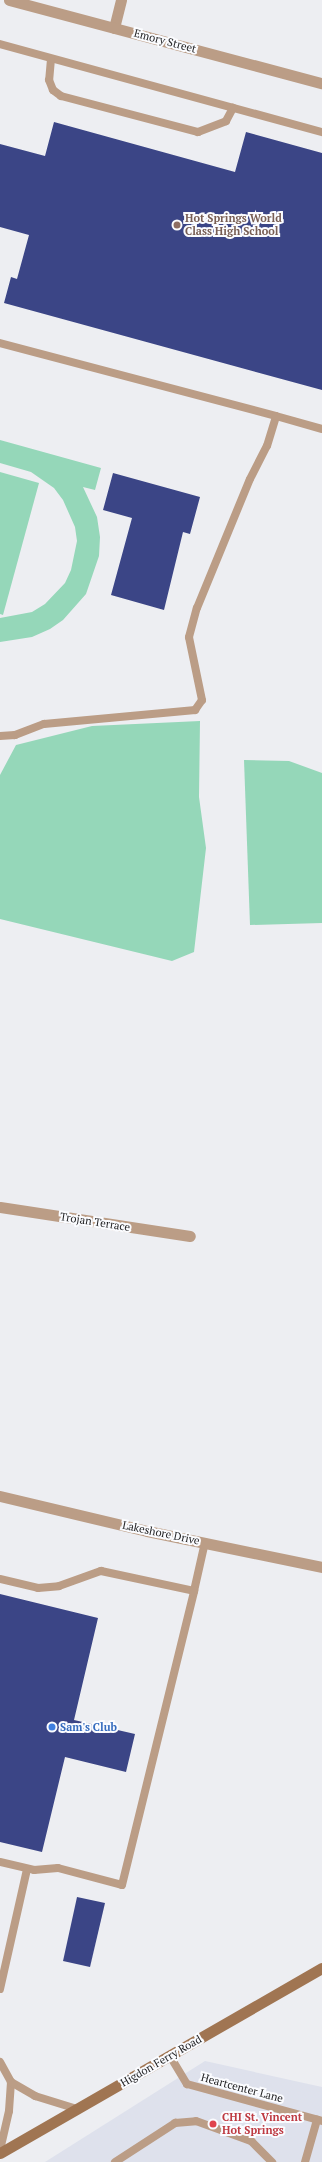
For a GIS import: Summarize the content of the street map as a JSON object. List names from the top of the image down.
{
  "streets": {
    "main road": ["Higdon Ferry Road"],
    "street": ["Emory Street", "Trojan Terrace", "Lakeshore Drive"],
    "lane": ["Heartcenter Lane"]
  },
  "crossings": [
    ["Higdon Ferry Road", "Heartcenter Lane"]
  ],
  "places": ["Hot Springs World Class High School", "Sam's Club", "CHI St. Vincent Hot Springs"]
}
